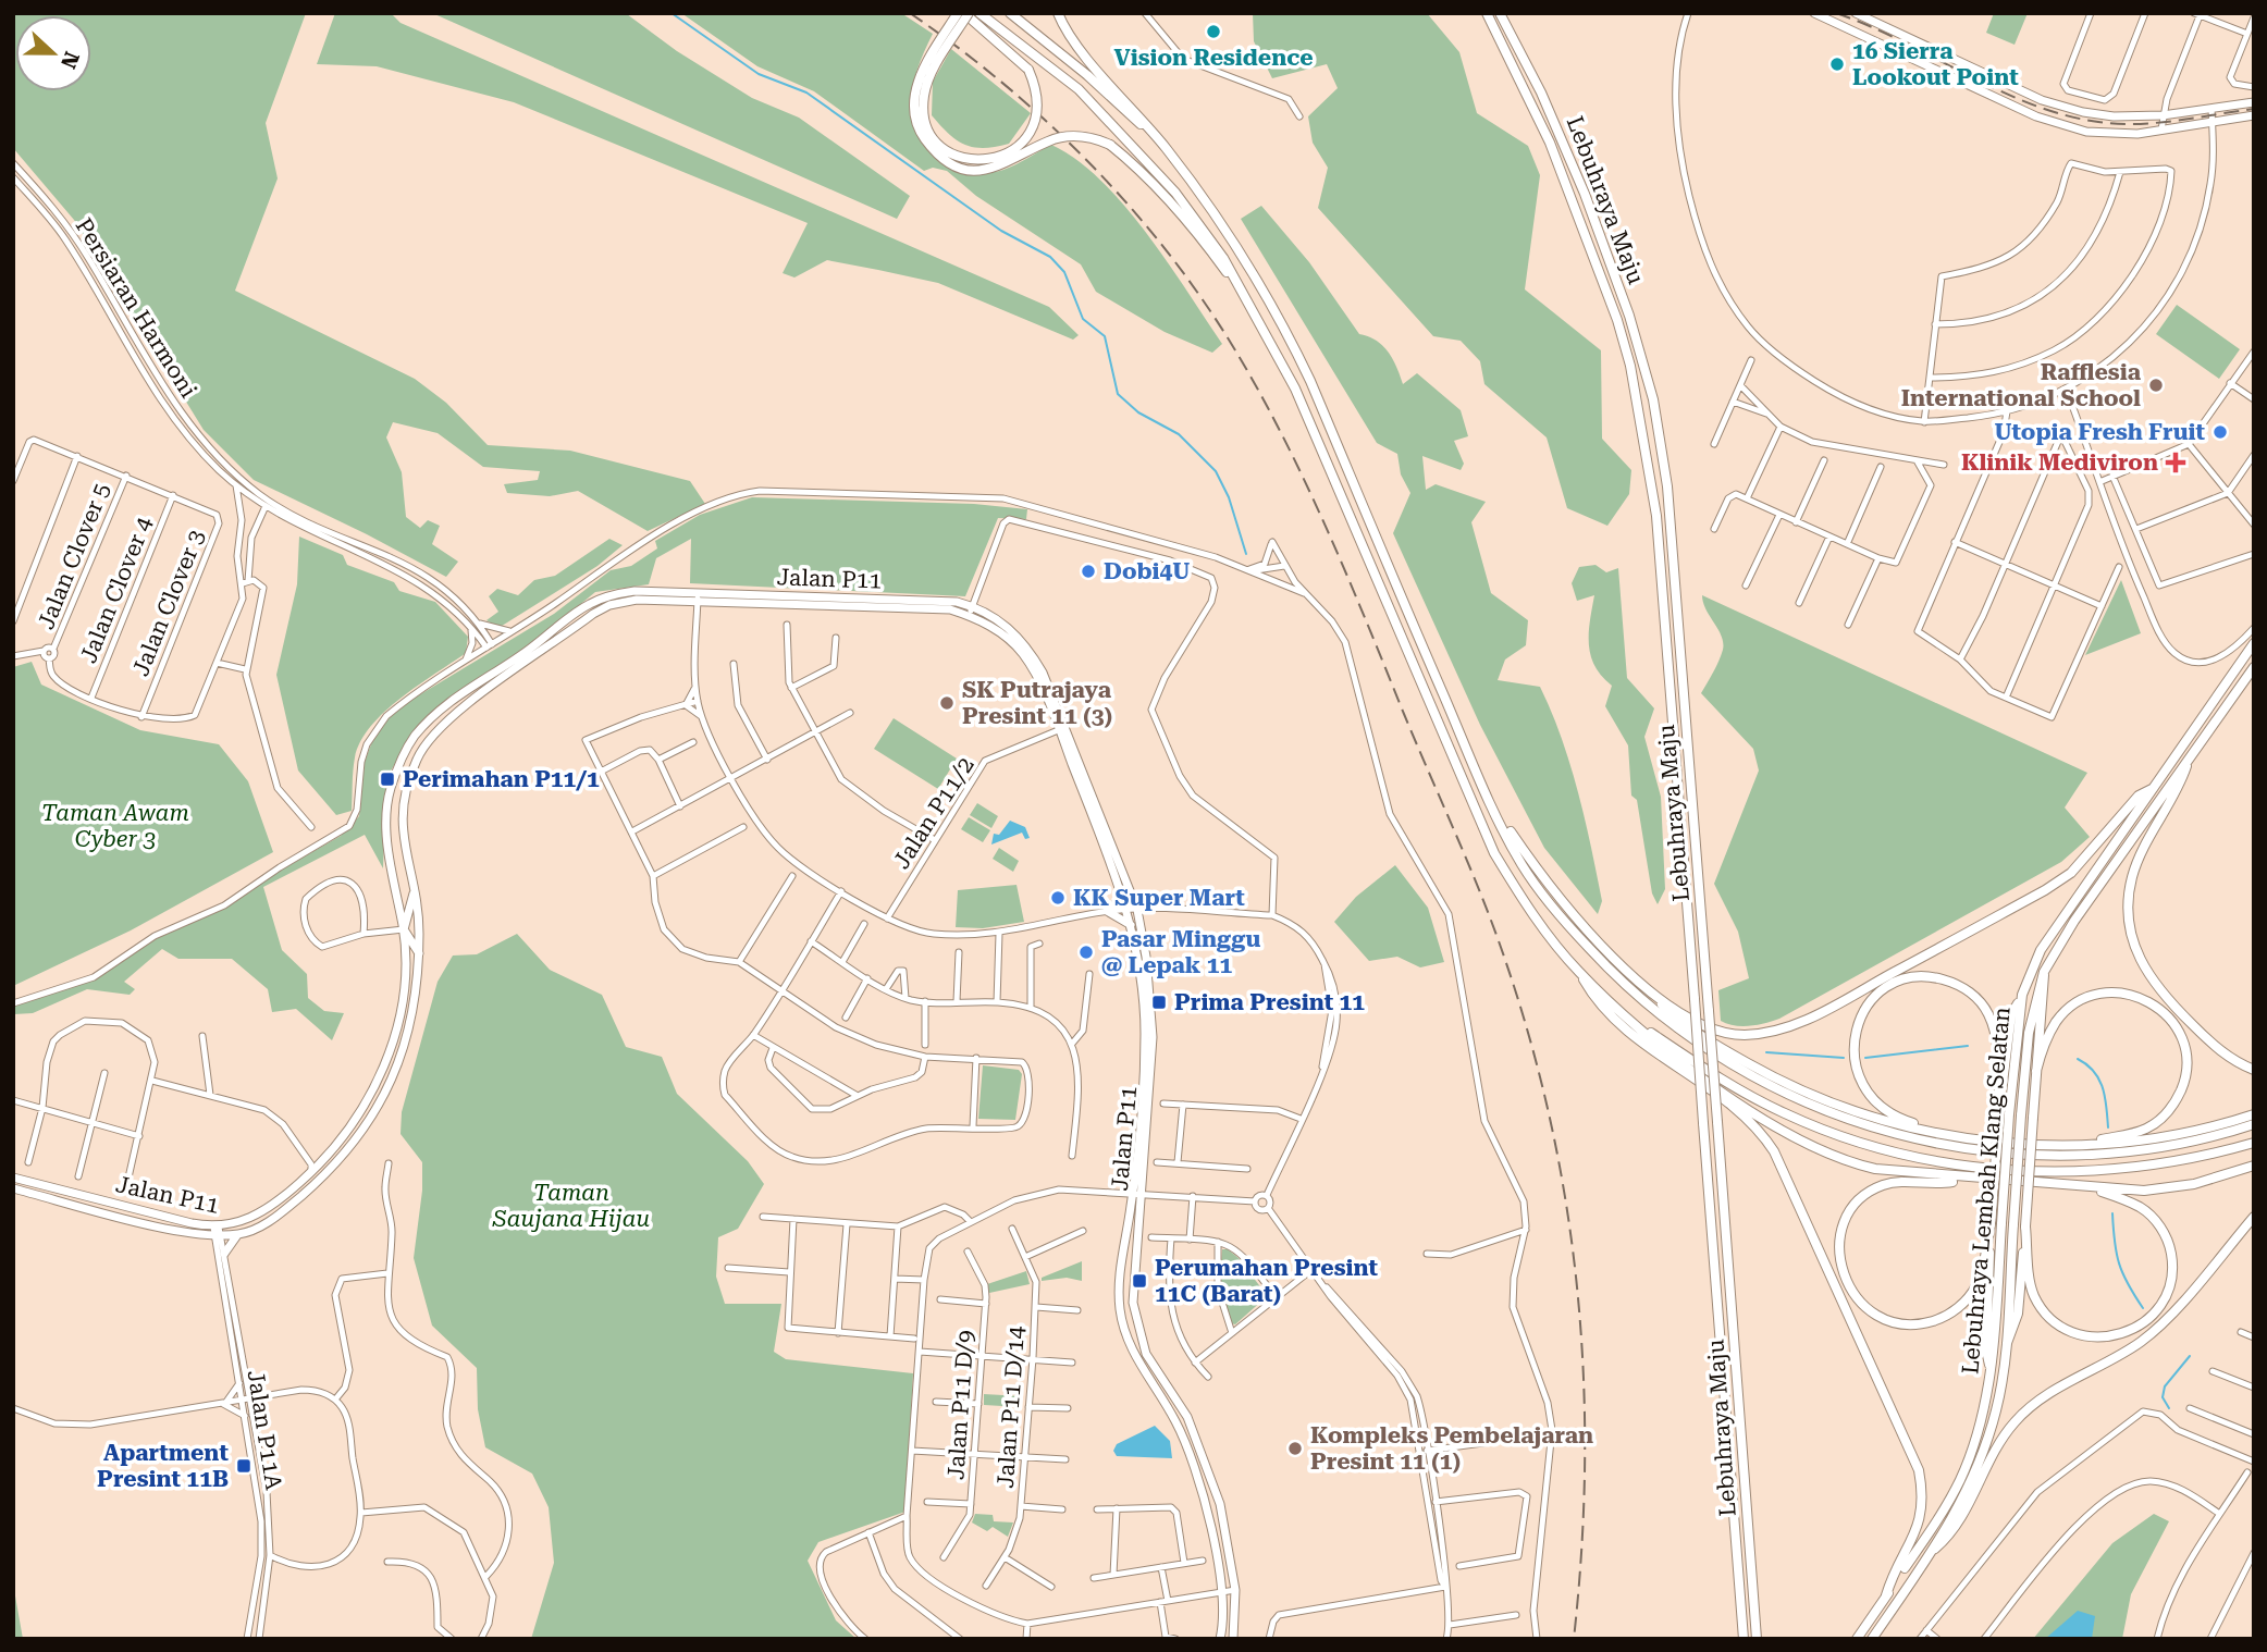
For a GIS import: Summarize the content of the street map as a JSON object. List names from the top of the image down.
{
  "streets": {
    "highway": ["Lebuhraya Maju", "Lebuhraya Lembah Klang Selatan"],
    "main road": ["Jalan P11"],
    "street": [
      "Persiaran Harmoni",
      "Jalan Clover 5",
      "Jalan Clover 4",
      "Jalan Clover 3",
      "Jalan P11/2",
      "Jalan P11 D/9",
      "Jalan P11 D/14",
      "Jalan P11A"
    ]
  },
  "crossings": [
    ["Jalan Clover 5", "Jalan Clover 3"],
    ["Jalan P11", "Jalan P11/2"],
    ["Jalan P11", "Jalan P11A"],
    ["Jalan Clover 4", "Jalan Clover 3"]
  ],
  "parks": ["Taman Awam Cyber 3", "Taman Saujana Hijau"],
  "places": {
    "other": [
      "Vision Residence",
      "16 Sierra Lookout Point",
      "Rafflesia International School",
      "Utopia Fresh Fruit",
      "Dobi4U",
      "SK Putrajaya Presint 11 (3)",
      "KK Super Mart",
      "Pasar Minggu @ Lepak 11",
      "Kompleks Pembelajaran Presint 11 (1)"
    ],
    "health": ["Klinik Mediviron"],
    "transit": [
      "Perimahan P11/1",
      "Prima Presint 11",
      "Perumahan Presint 11C (Barat)",
      "Apartment Presint 11B"
    ]
  },
  "north": "right"
}
